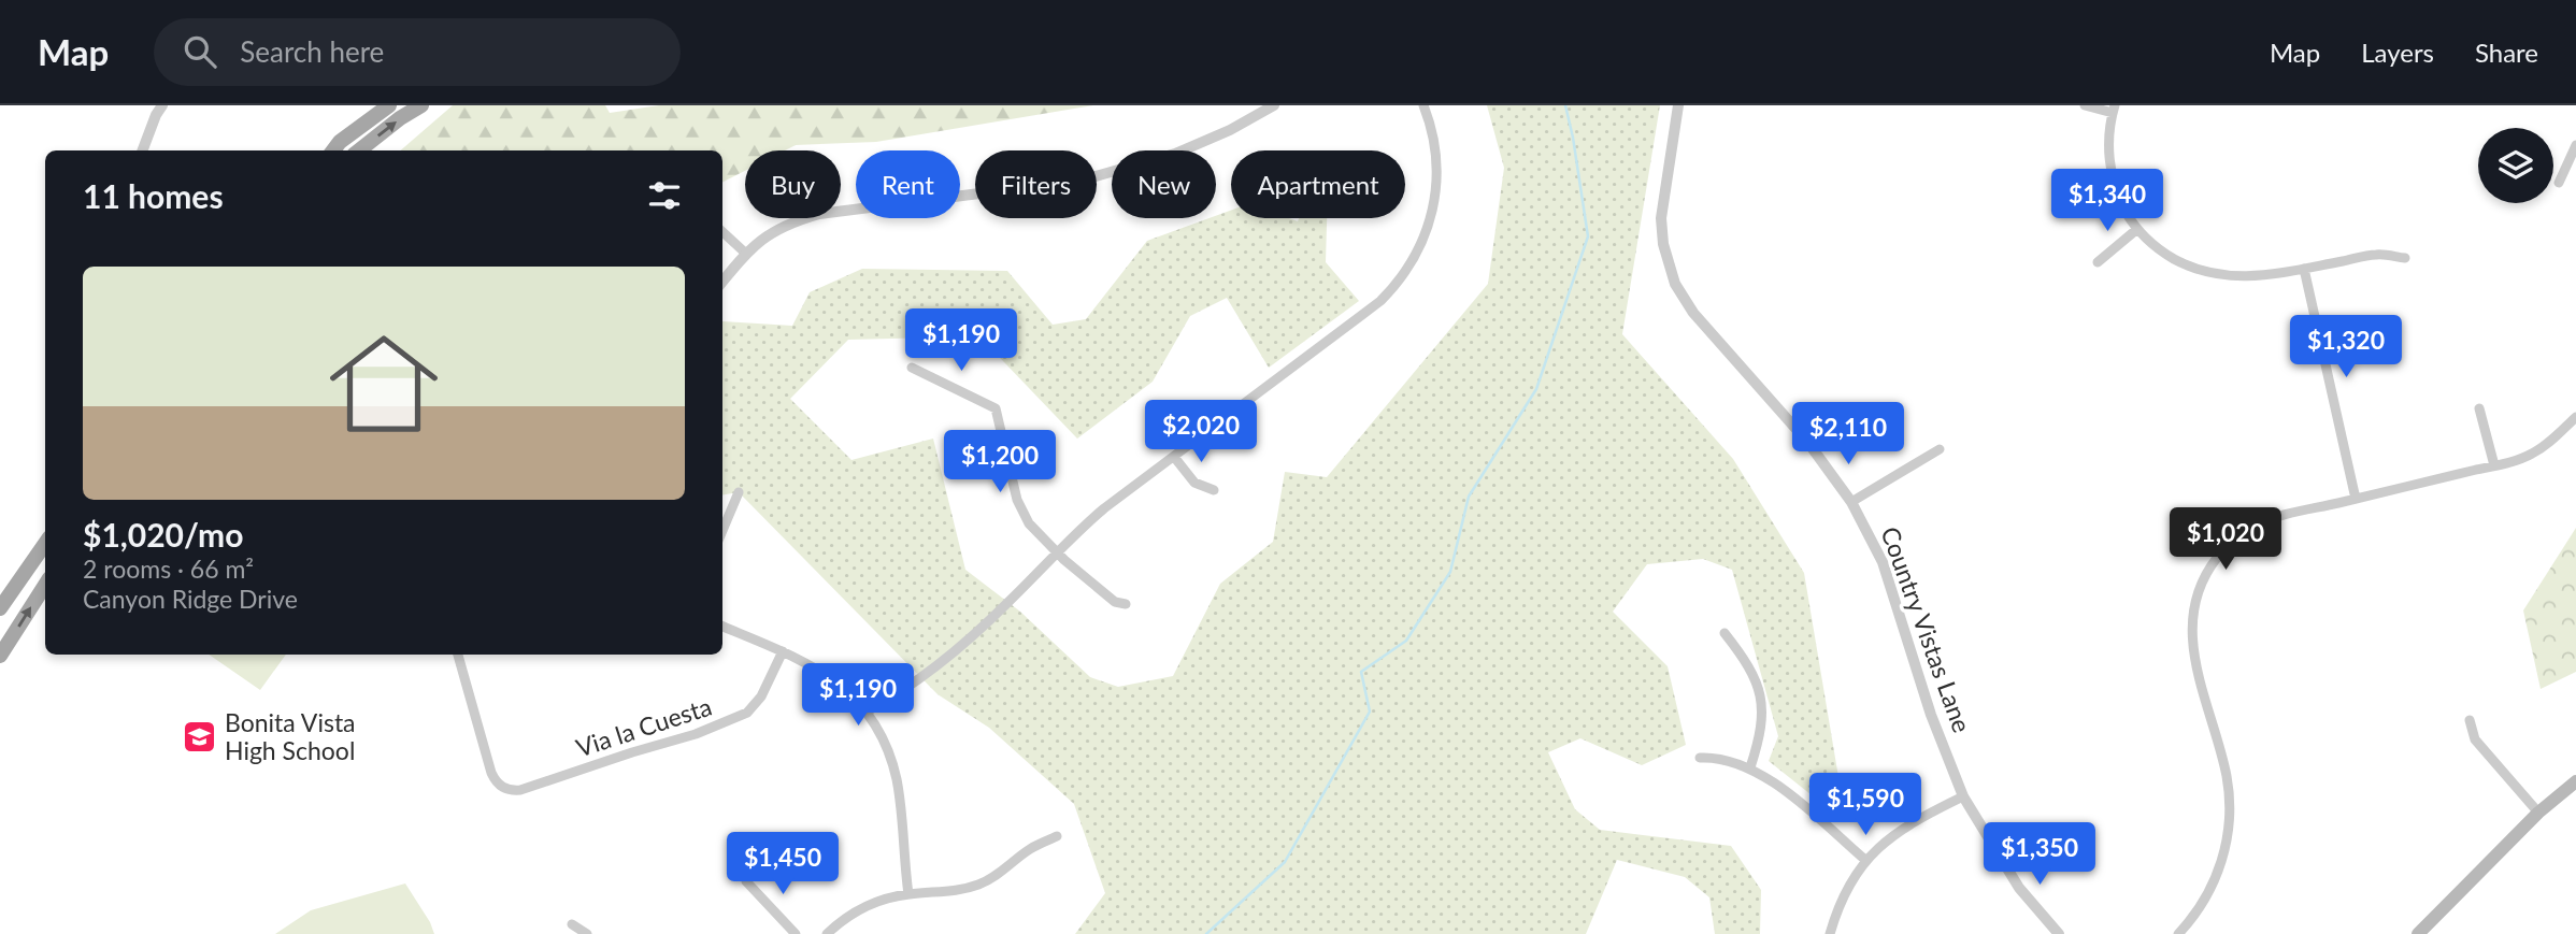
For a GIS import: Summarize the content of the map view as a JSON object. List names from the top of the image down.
{
  "streets": {
    "street": ["Country Vistas Lane", "Via la Cuesta"]
  },
  "places": {
    "school or university": ["Bonita Vista High School"]
  },
  "page": {
    "header": "Map",
    "search": "Search here",
    "nav": ["Map", "Layers", "Share"],
    "chip": [
      "Buy",
      "Rent",
      "Filters",
      "New",
      "Apartment"
    ],
    "heading": "11 homes",
    "price": [
      "$1,340",
      "$1,190",
      "$1,320",
      "$2,020",
      "$2,110",
      "$1,200",
      "$1,020",
      "$1,190",
      "$1,590",
      "$1,350",
      "$1,450"
    ],
    "list": [
      {
        "name": "$1,020/mo",
        "note": "2 rooms · 66 m² · Canyon Ridge Drive"
      }
    ]
  }
}
